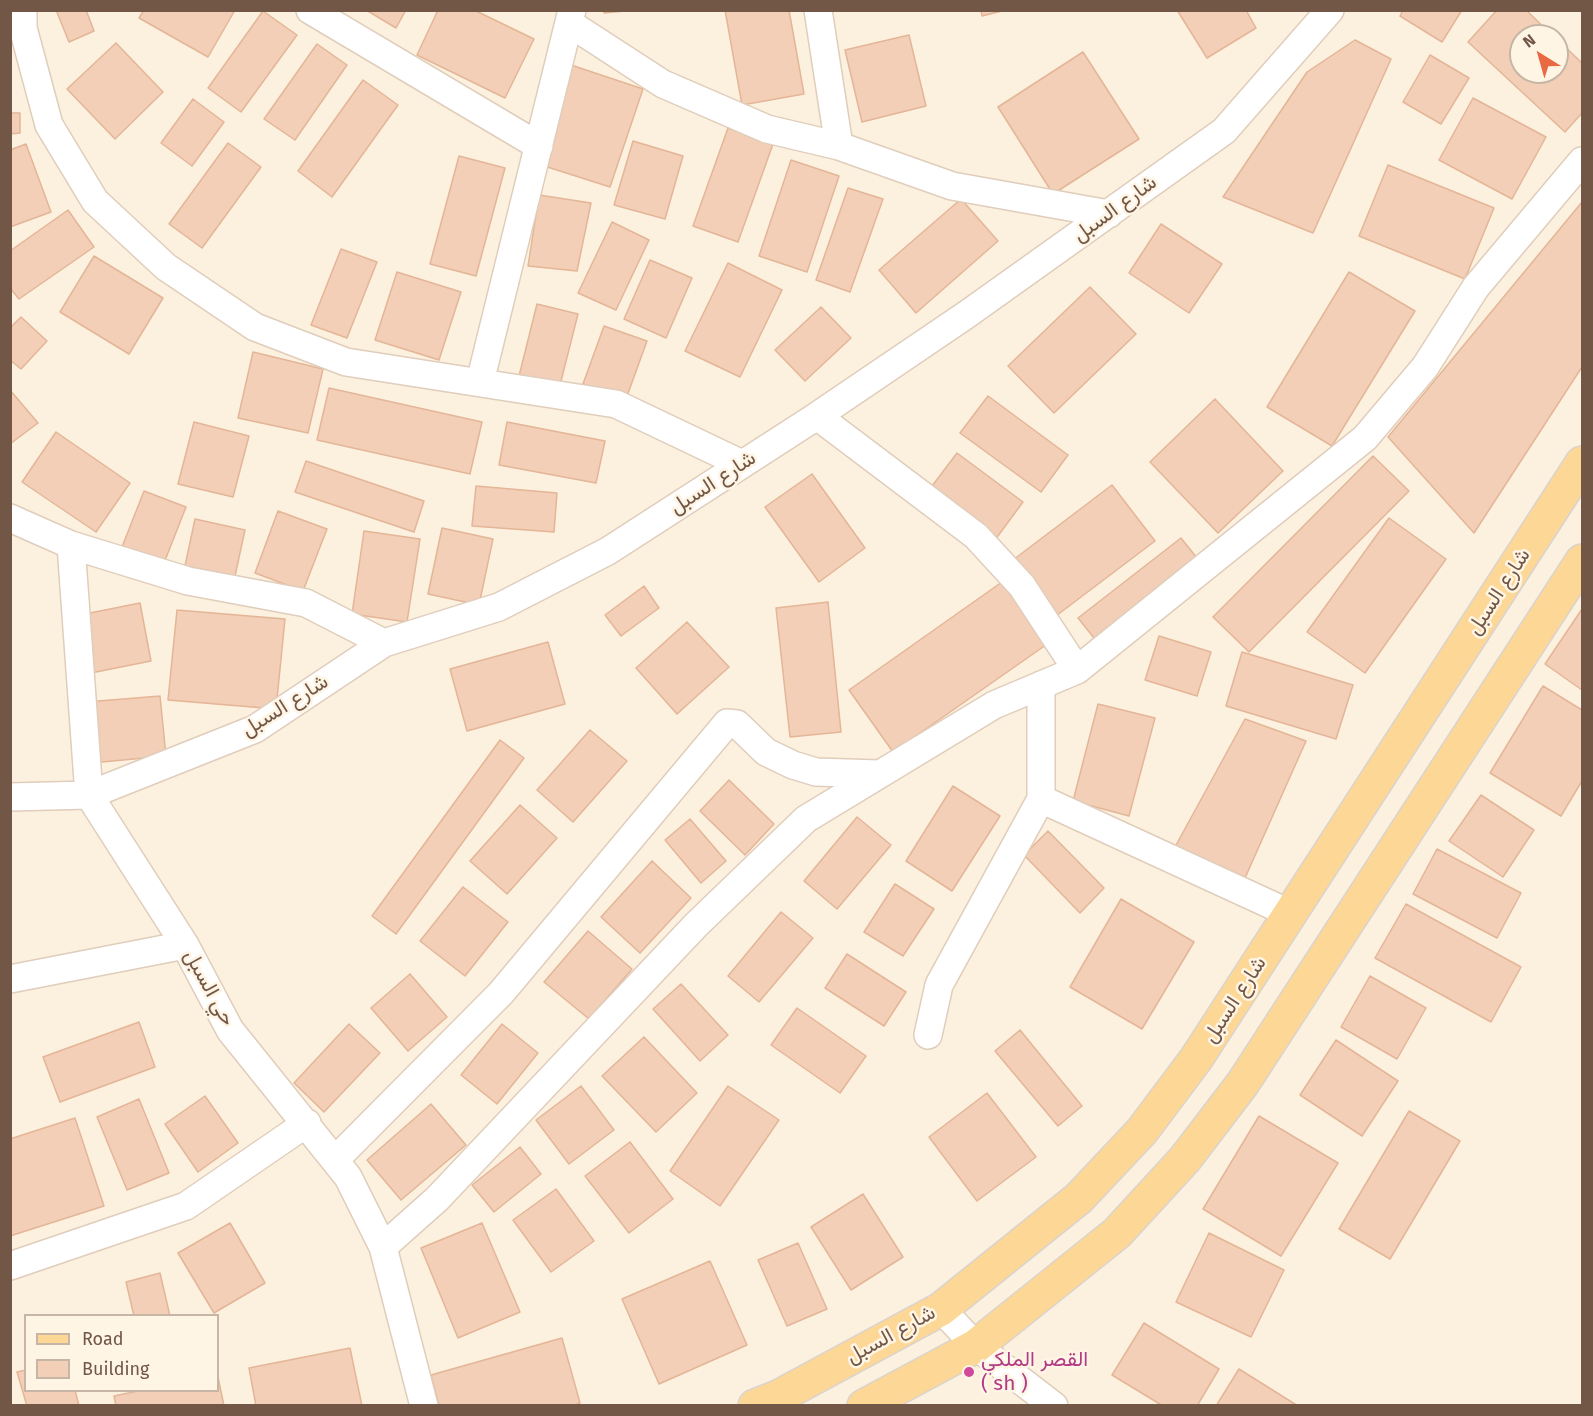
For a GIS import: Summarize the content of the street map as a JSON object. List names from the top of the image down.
{
  "streets": {
    "main road": ["شارع السبل"],
    "street": ["حي السبل"]
  },
  "crossings": [
    ["شارع السبل", "حي السبل"]
  ],
  "places": ["القصر الملكي ( sh )"],
  "legend": ["Road", "Building"],
  "north": "top left"
}
